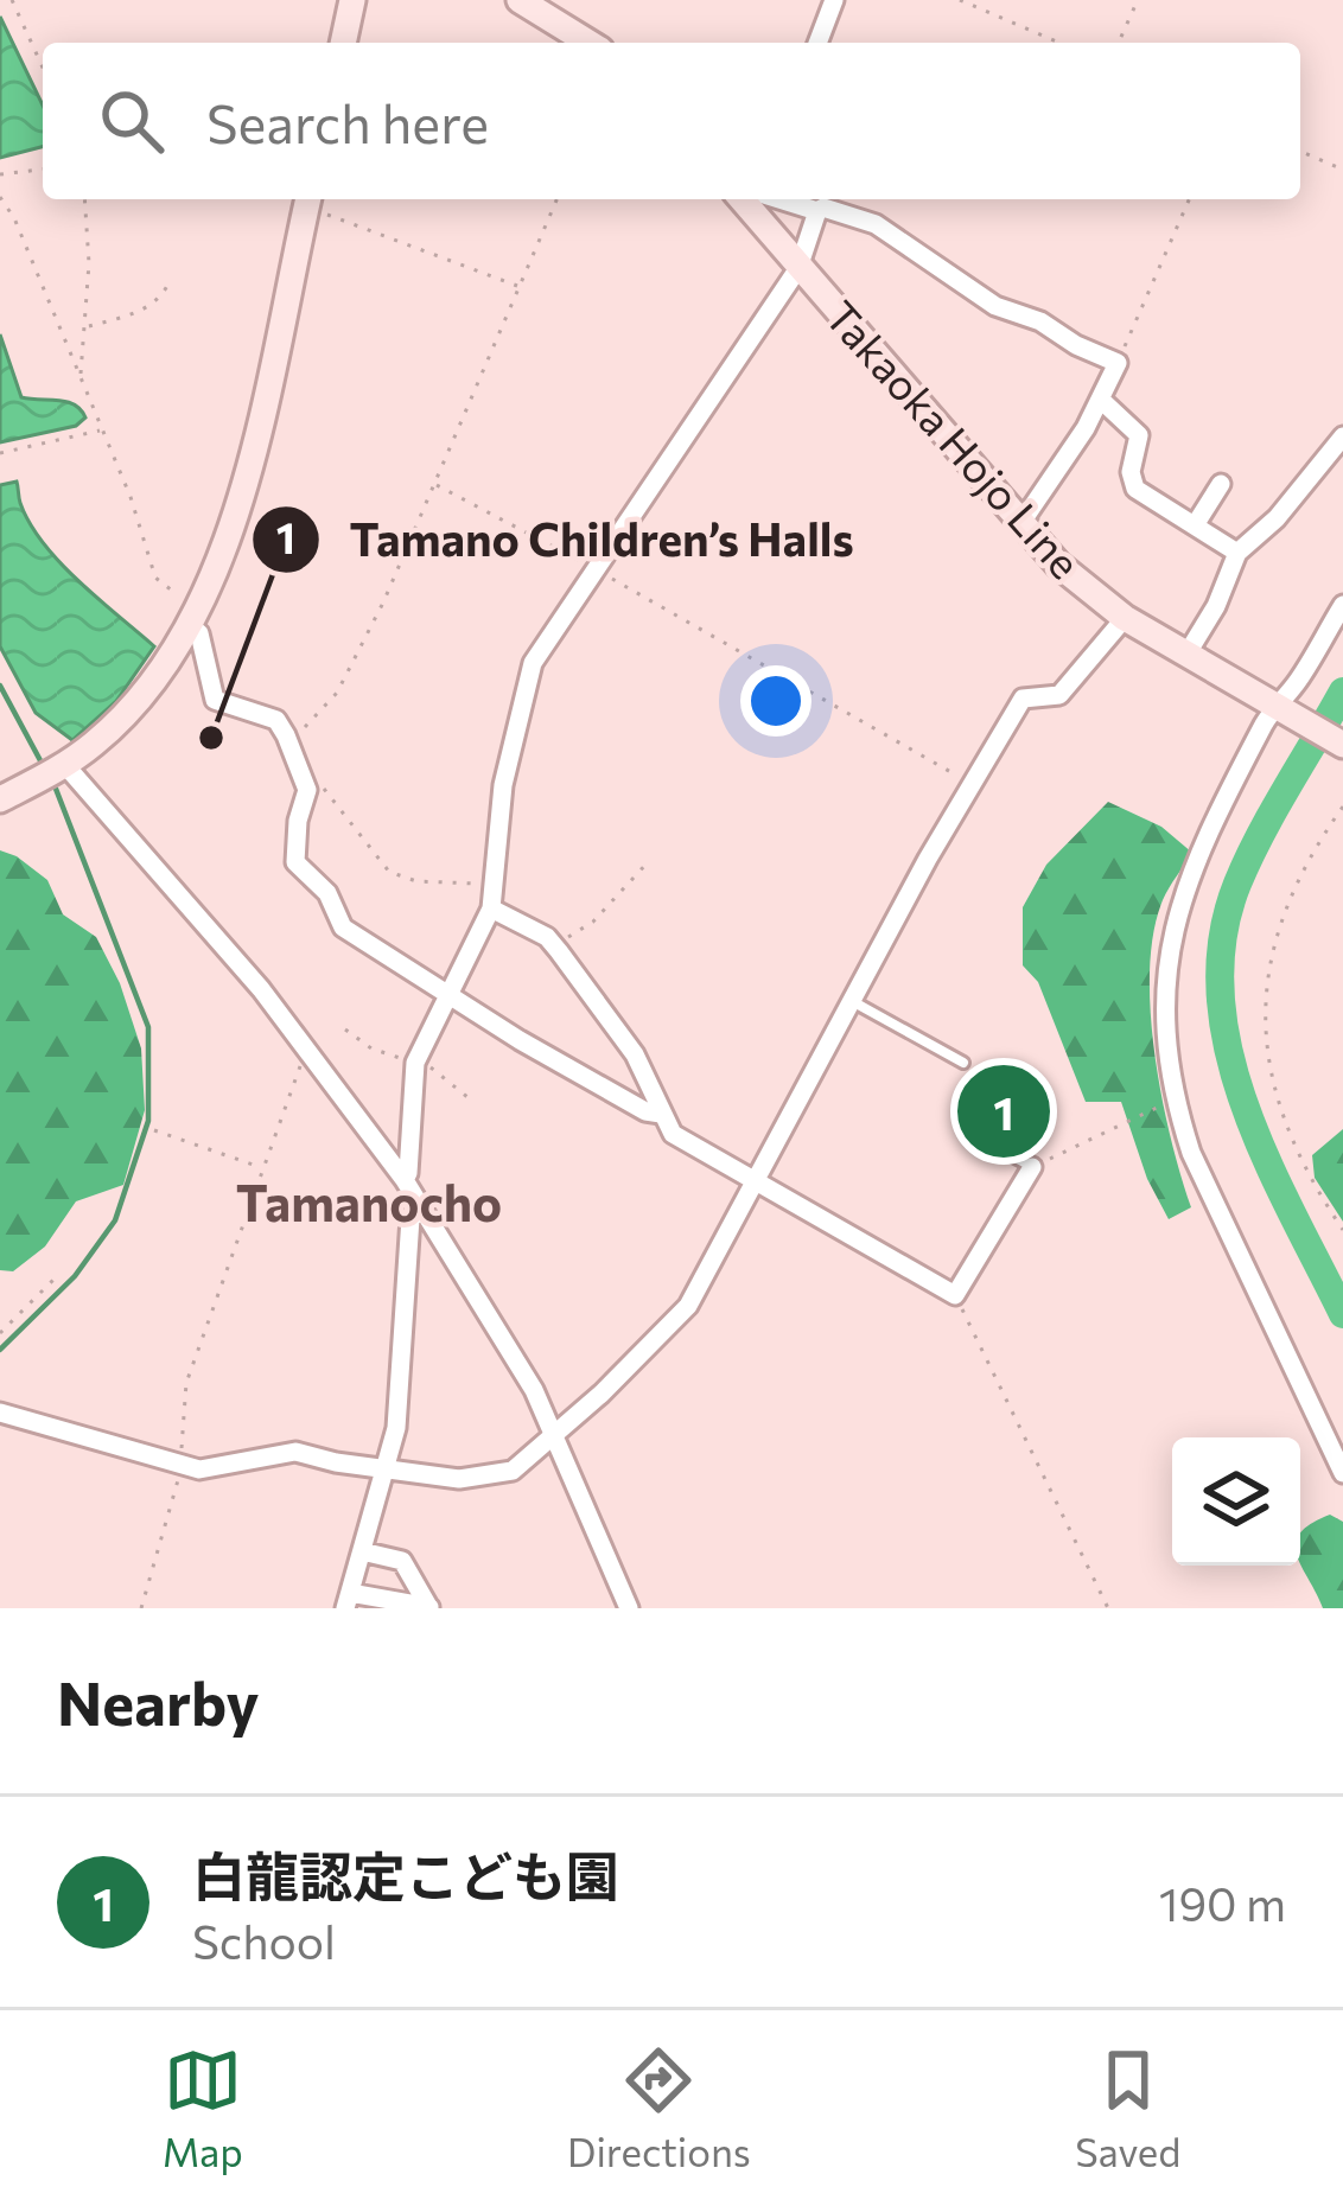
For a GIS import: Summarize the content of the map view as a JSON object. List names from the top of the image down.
{
  "streets": {
    "main road": ["Takaoka Hojo Line"]
  },
  "districts": ["Tamanocho"],
  "places": ["Tamano Children’s Halls"],
  "page": {
    "search": "Search here",
    "pins": "1",
    "heading": "Nearby",
    "list": [
      {
        "mark": "1",
        "name": "白龍認定こども園",
        "note": "School",
        "value": "190 m"
      }
    ],
    "nav": ["Map", "Directions", "Saved"]
  }
}
